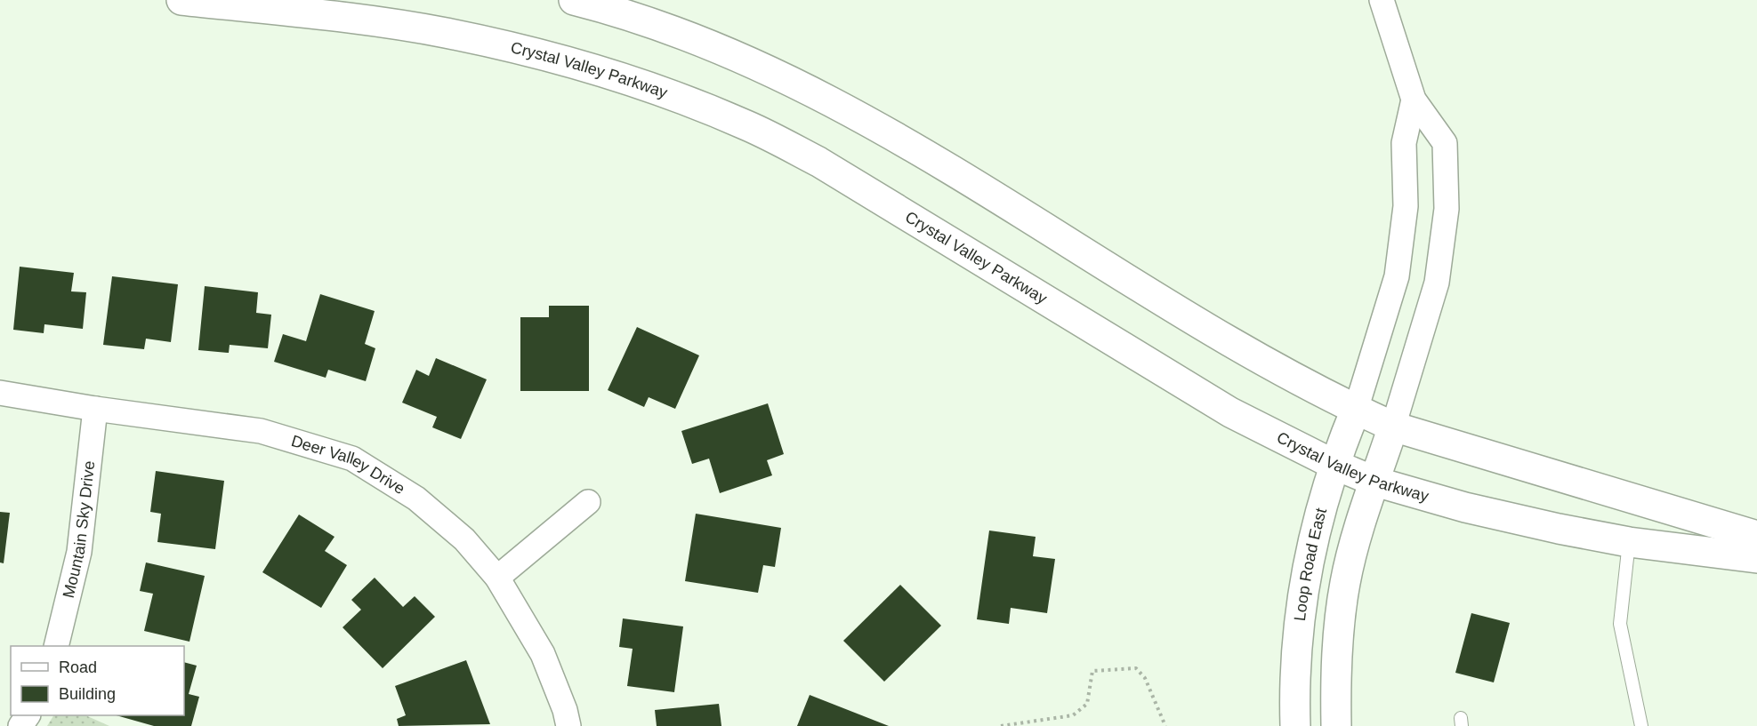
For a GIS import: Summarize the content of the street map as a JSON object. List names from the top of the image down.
{
  "streets": {
    "main road": ["Crystal Valley Parkway", "Loop Road East"],
    "street": ["Deer Valley Drive", "Mountain Sky Drive"]
  },
  "crossings": [
    ["Crystal Valley Parkway", "Loop Road East"],
    ["Deer Valley Drive", "Mountain Sky Drive"]
  ],
  "legend": ["Road", "Building"]
}
